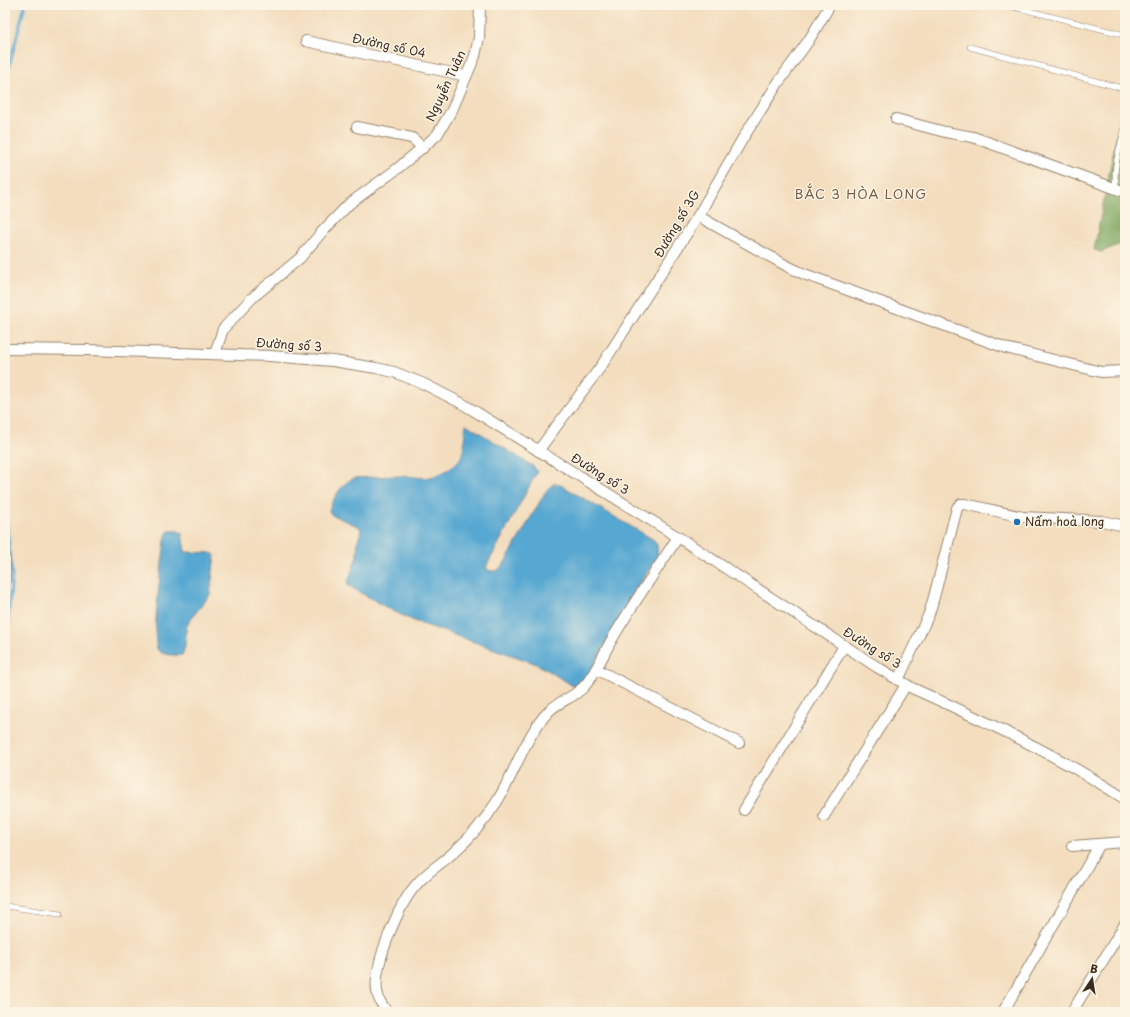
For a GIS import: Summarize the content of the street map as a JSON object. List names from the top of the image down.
{
  "streets": {
    "street": [
      "Đường số 04",
      "Nguyễn Tuân",
      "Đường số 3G",
      "Đường số 3"
    ]
  },
  "crossings": [
    ["Đường số 04", "Nguyễn Tuân"],
    ["Nguyễn Tuân", "Đường số 3"],
    ["Đường số 3G", "Đường số 3"]
  ],
  "districts": ["BẮC 3 HÒA LONG"],
  "places": ["Nấm hoà long"],
  "north": "top"
}
